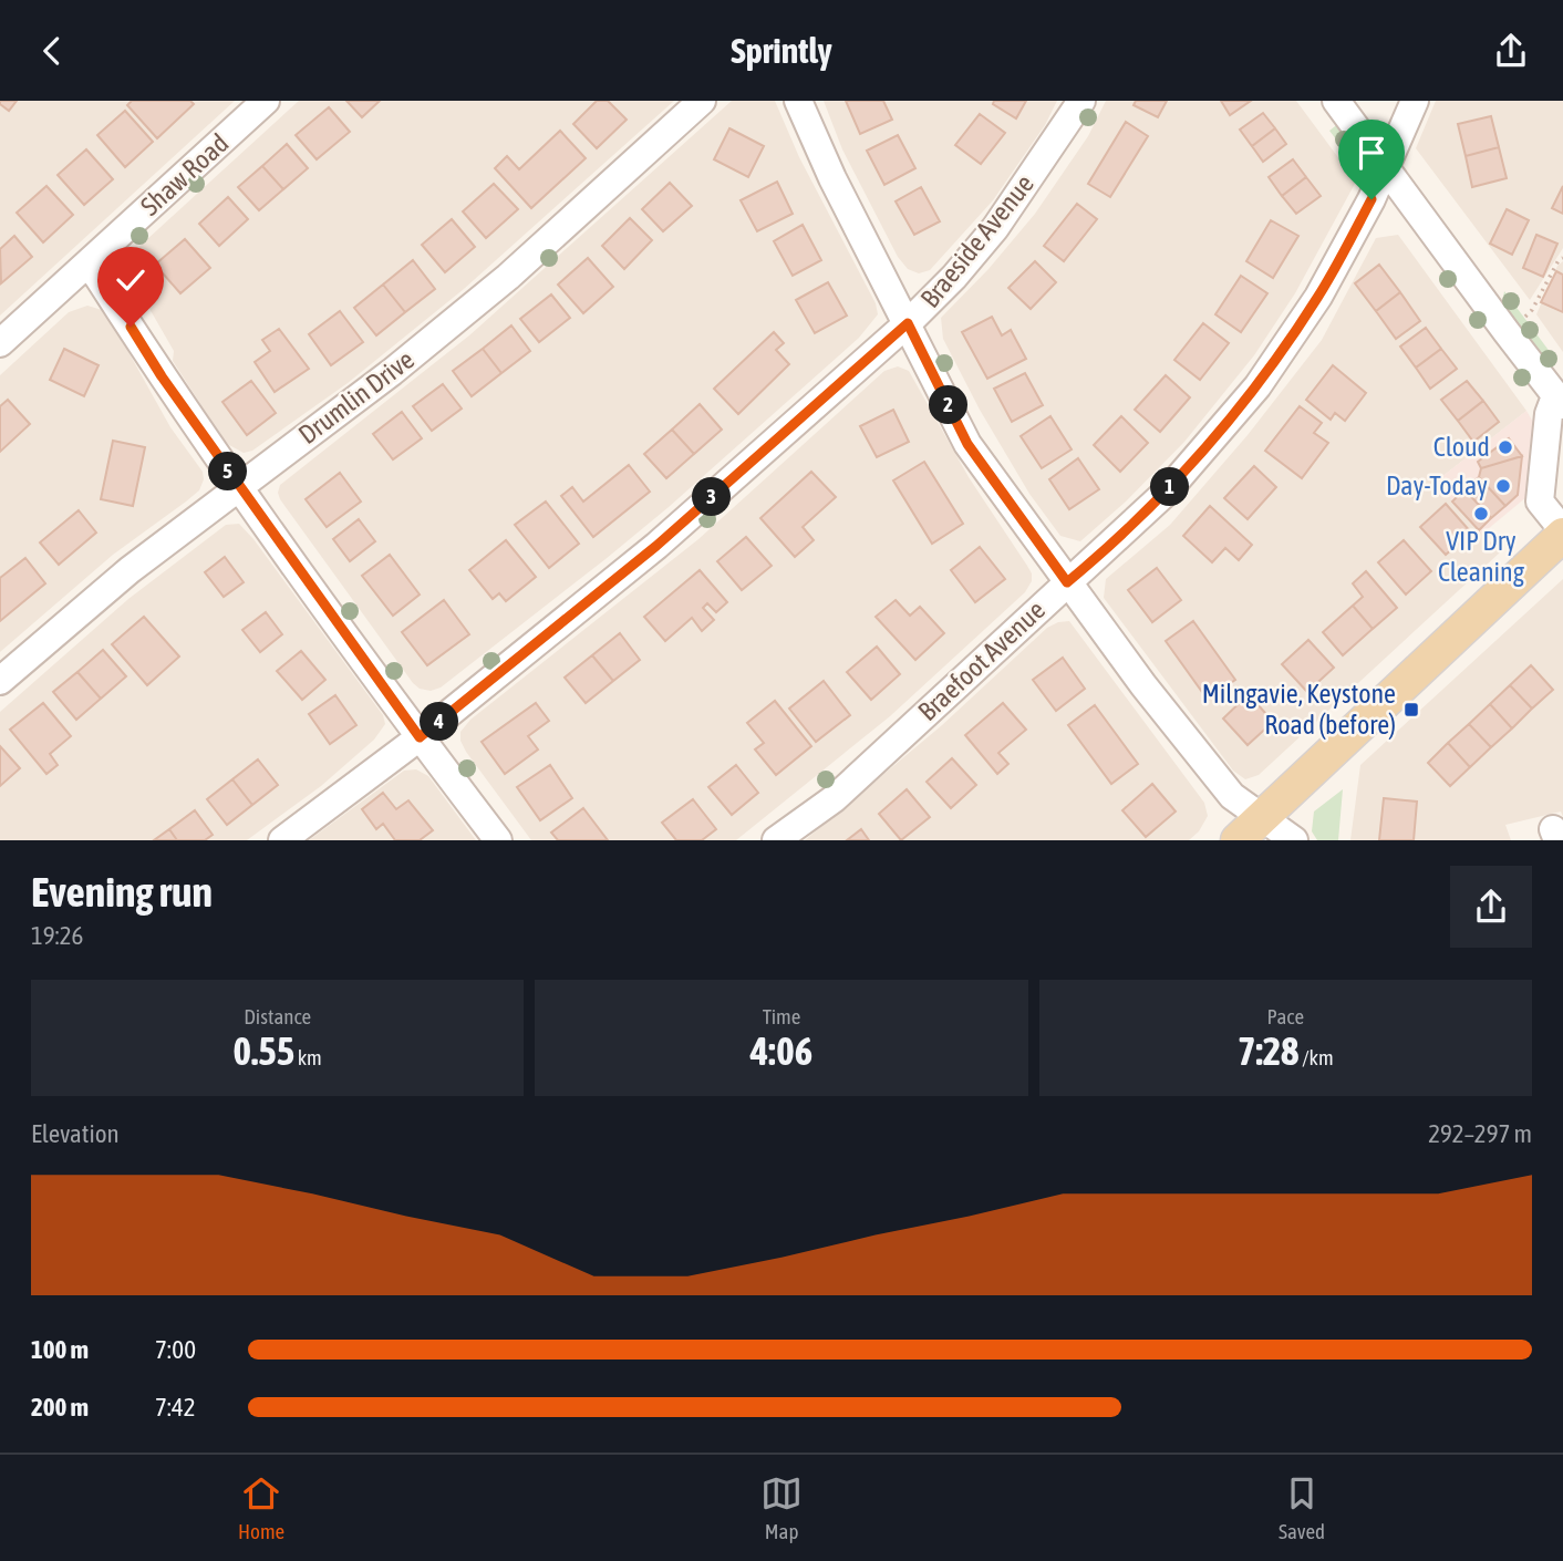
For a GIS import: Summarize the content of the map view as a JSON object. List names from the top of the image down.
{
  "streets": {
    "street": [
      "Shaw Road",
      "Braeside Avenue",
      "Drumlin Drive",
      "Braefoot Avenue"
    ]
  },
  "places": {
    "other": ["Cloud", "Day-Today", "VIP Dry Cleaning"],
    "transit": ["Milngavie, Keystone Road (before)"]
  },
  "page": {
    "header": "Sprintly",
    "pins": [
      "2",
      "5",
      "1",
      "3",
      "4"
    ],
    "heading": ["Evening run", "19:26"],
    "stats": [
      ["Distance", "0.55 km"],
      ["Time", "4:06"],
      ["Pace", "7:28 /km"]
    ],
    "chart": ["Elevation", "292–297 m"],
    "list": [
      {
        "name": "100 m",
        "note": "7:00"
      },
      {
        "name": "200 m",
        "note": "7:42"
      }
    ],
    "tabs": ["Home", "Map", "Saved"]
  }
}
